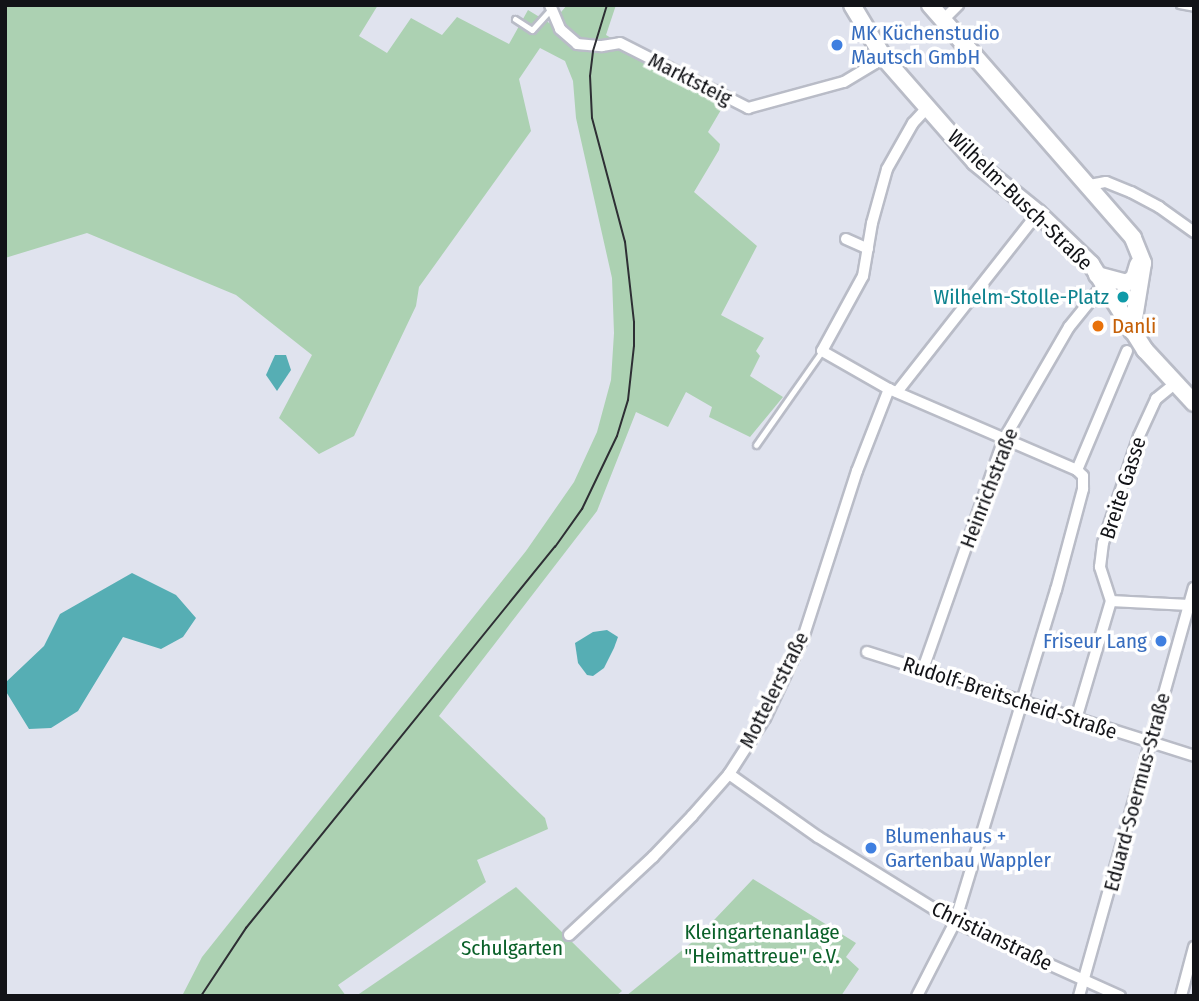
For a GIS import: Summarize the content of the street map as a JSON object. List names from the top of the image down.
{
  "streets": {
    "main road": ["Wilhelm-Busch-Straße"],
    "street": [
      "Marktsteig",
      "Heinrichstraße",
      "Breite Gasse",
      "Mottelerstraße",
      "Rudolf-Breitscheid-Straße",
      "Eduard-Soermus-Straße",
      "Christianstraße"
    ]
  },
  "crossings": [
    ["Marktsteig", "Wilhelm-Busch-Straße"],
    ["Wilhelm-Busch-Straße", "Heinrichstraße"],
    ["Wilhelm-Busch-Straße", "Breite Gasse"],
    ["Wilhelm-Busch-Straße", "Mottelerstraße"],
    ["Heinrichstraße", "Rudolf-Breitscheid-Straße"],
    ["Mottelerstraße", "Christianstraße"],
    ["Rudolf-Breitscheid-Straße", "Eduard-Soermus-Straße"],
    ["Eduard-Soermus-Straße", "Christianstraße"]
  ],
  "parks": ["Kleingartenanlage \"Heimattreue\" e.V.", "Schulgarten"],
  "places": [
    "MK Küchenstudio Mautsch GmbH",
    "Wilhelm-Stolle-Platz",
    "Danli",
    "Friseur Lang",
    "Blumenhaus + Gartenbau Wappler"
  ]
}
